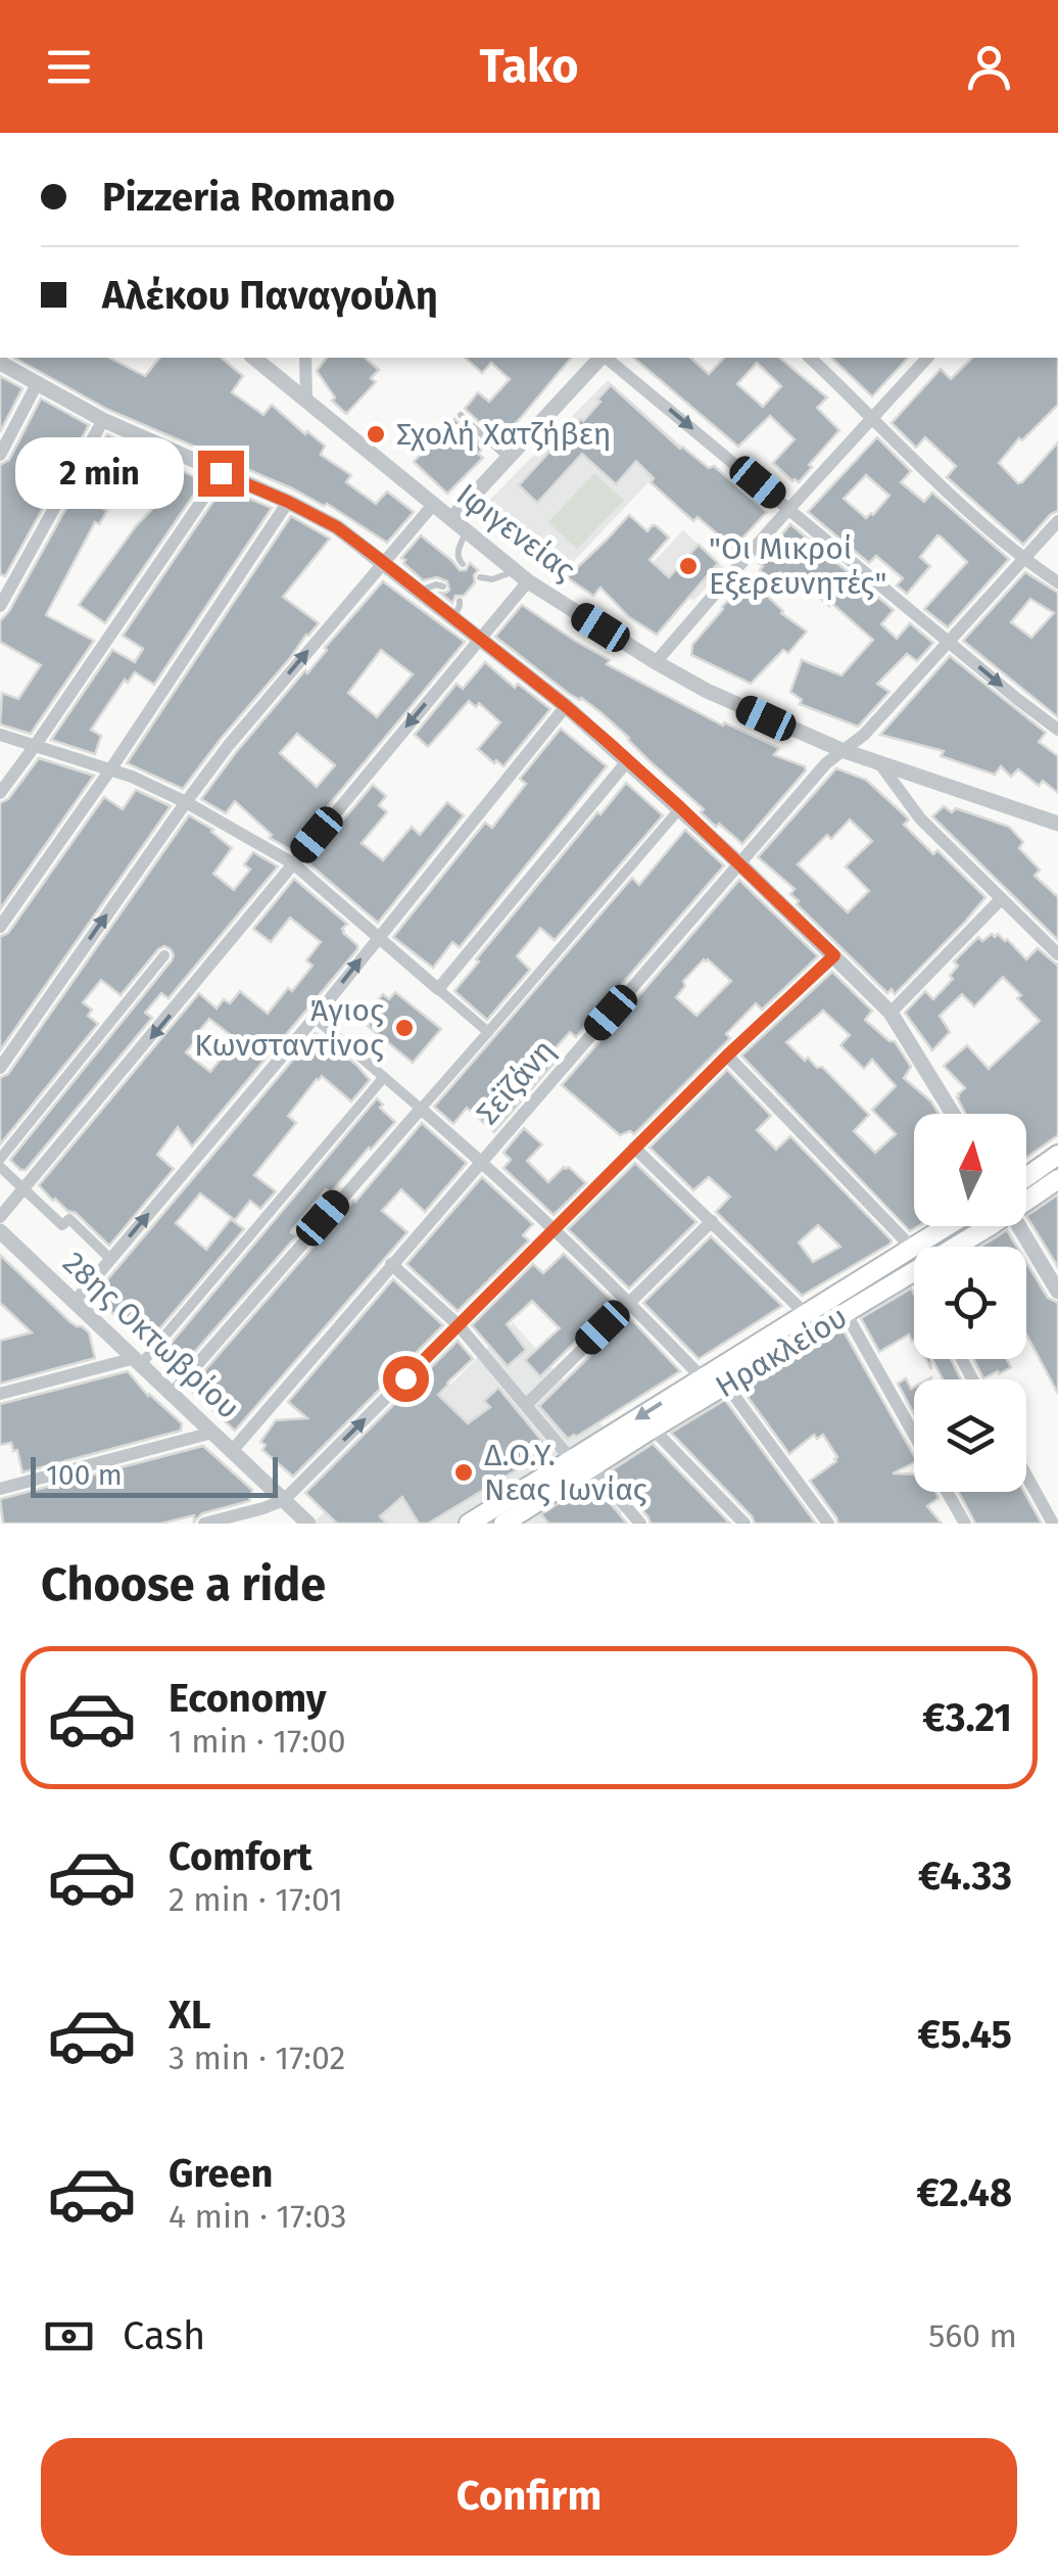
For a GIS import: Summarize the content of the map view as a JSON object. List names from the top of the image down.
{
  "streets": {
    "main road": ["Ηρακλείου"],
    "street": ["Ιφιγενείας", "Σεϊζάνη", "28ης Οκτωβρίου"]
  },
  "crossings": [
    ["Ιφιγενείας", "Σεϊζάνη"],
    ["Σεϊζάνη", "28ης Οκτωβρίου"]
  ],
  "places": [
    "Σχολή Χατζήβεη",
    "\"Οι Μικροί Εξερευνητές\"",
    "Άγιος Κωνσταντίνος",
    "Δ.Ο.Υ. Νεας Ιωνίας"
  ],
  "scale_bar": "100 m",
  "north": "top",
  "page": {
    "header": "Tako",
    "banner": ["Pizzeria Romano", "Αλέκου Παναγούλη"],
    "bubble": "2 min",
    "scale": "100 m",
    "heading": "Choose a ride",
    "list": [
      {
        "name": "Economy",
        "note": "1 min · 17:00",
        "value": "€3.21"
      },
      {
        "name": "Comfort",
        "note": "2 min · 17:01",
        "value": "€4.33"
      },
      {
        "name": "XL",
        "note": "3 min · 17:02",
        "value": "€5.45"
      },
      {
        "name": "Green",
        "note": "4 min · 17:03",
        "value": "€2.48"
      }
    ],
    "pay": ["Cash", "560 m"],
    "buttons": "Confirm"
  }
}
